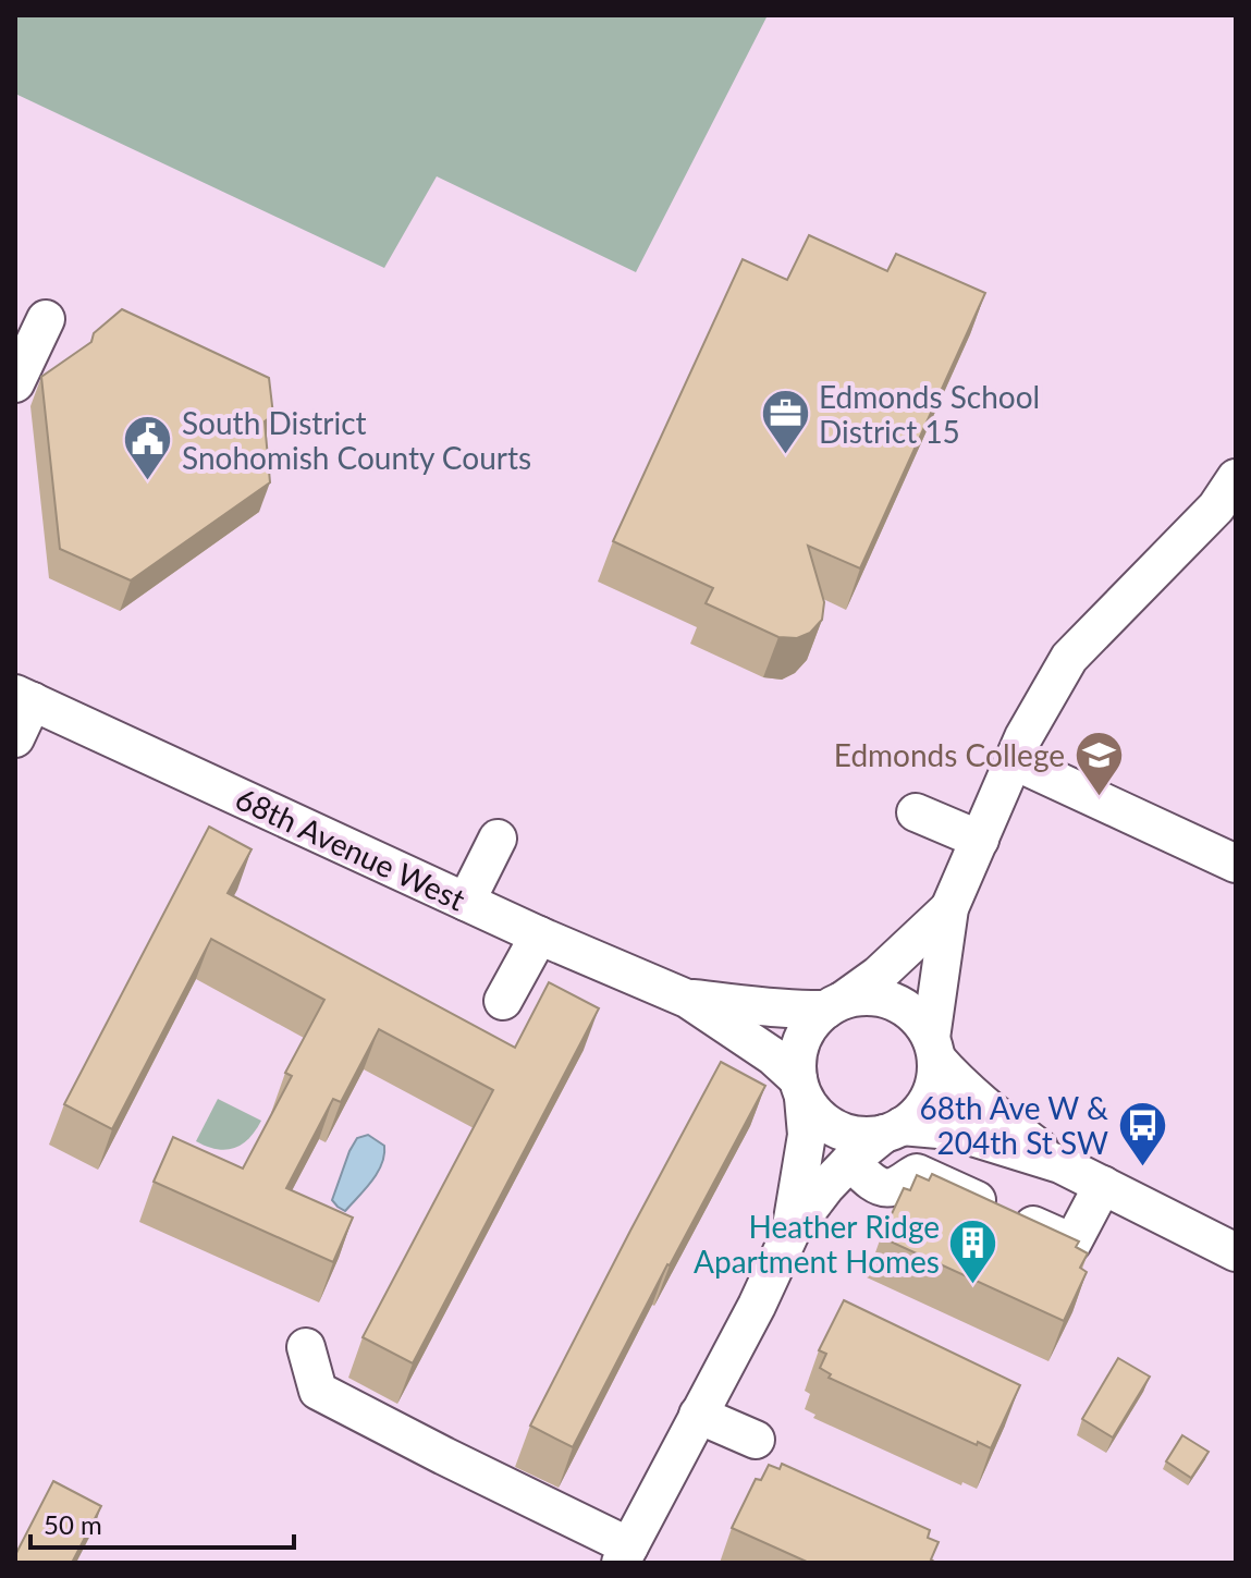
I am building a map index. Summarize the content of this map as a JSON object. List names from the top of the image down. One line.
{"streets":{"street":["68th Avenue West"]},"places":{"office":["Edmonds School District 15"],"public building":["South District Snohomish County Courts"],"school or university":["Edmonds College"],"bus stop":["68th Ave W & 204th St SW"],"building":["Heather Ridge Apartment Homes"]},"scale_bar":"50 m"}
